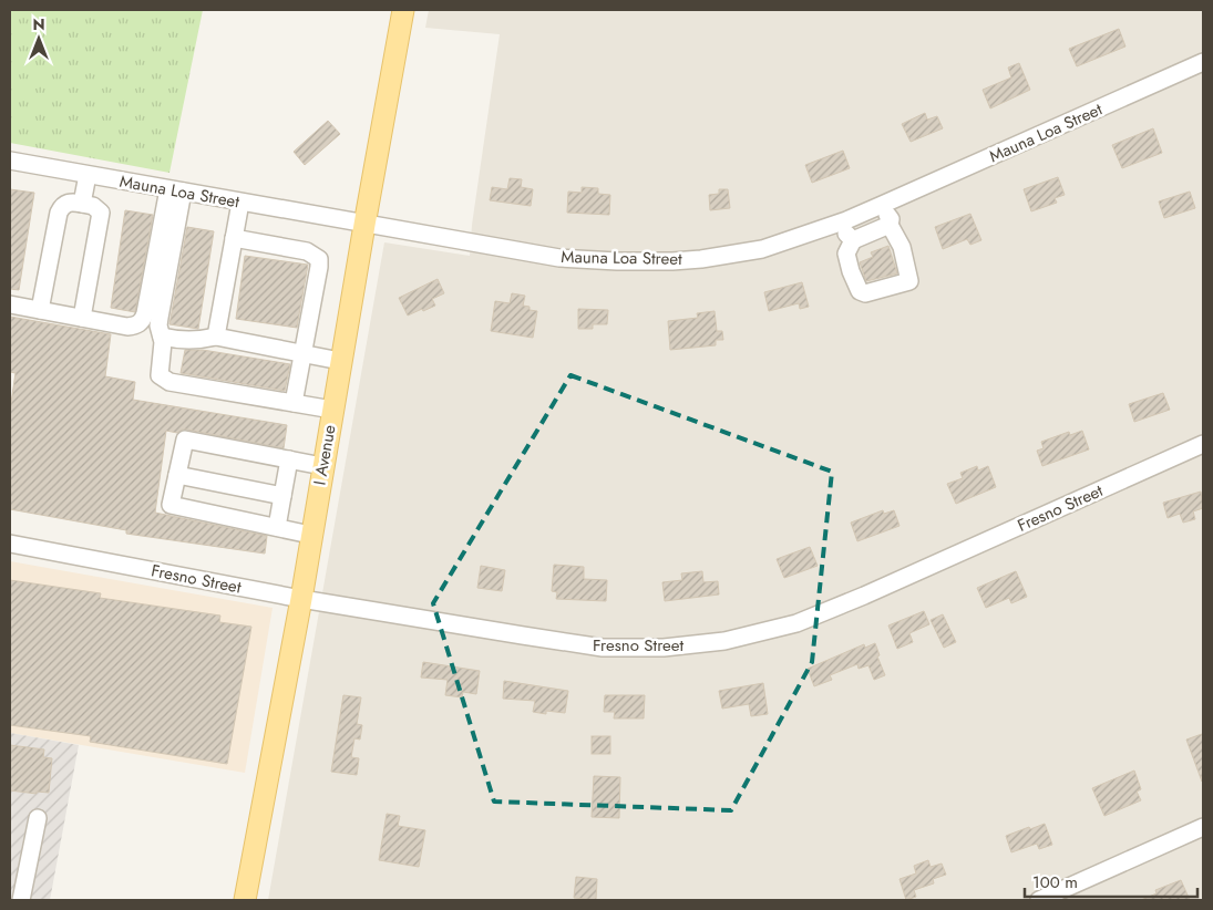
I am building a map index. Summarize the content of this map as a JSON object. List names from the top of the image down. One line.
{"streets":{"main road":["I Avenue"],"street":["Mauna Loa Street","Fresno Street"]},"crossings":[["Mauna Loa Street","I Avenue"],["I Avenue","Fresno Street"]],"scale_bar":"100 m","north":"top"}
